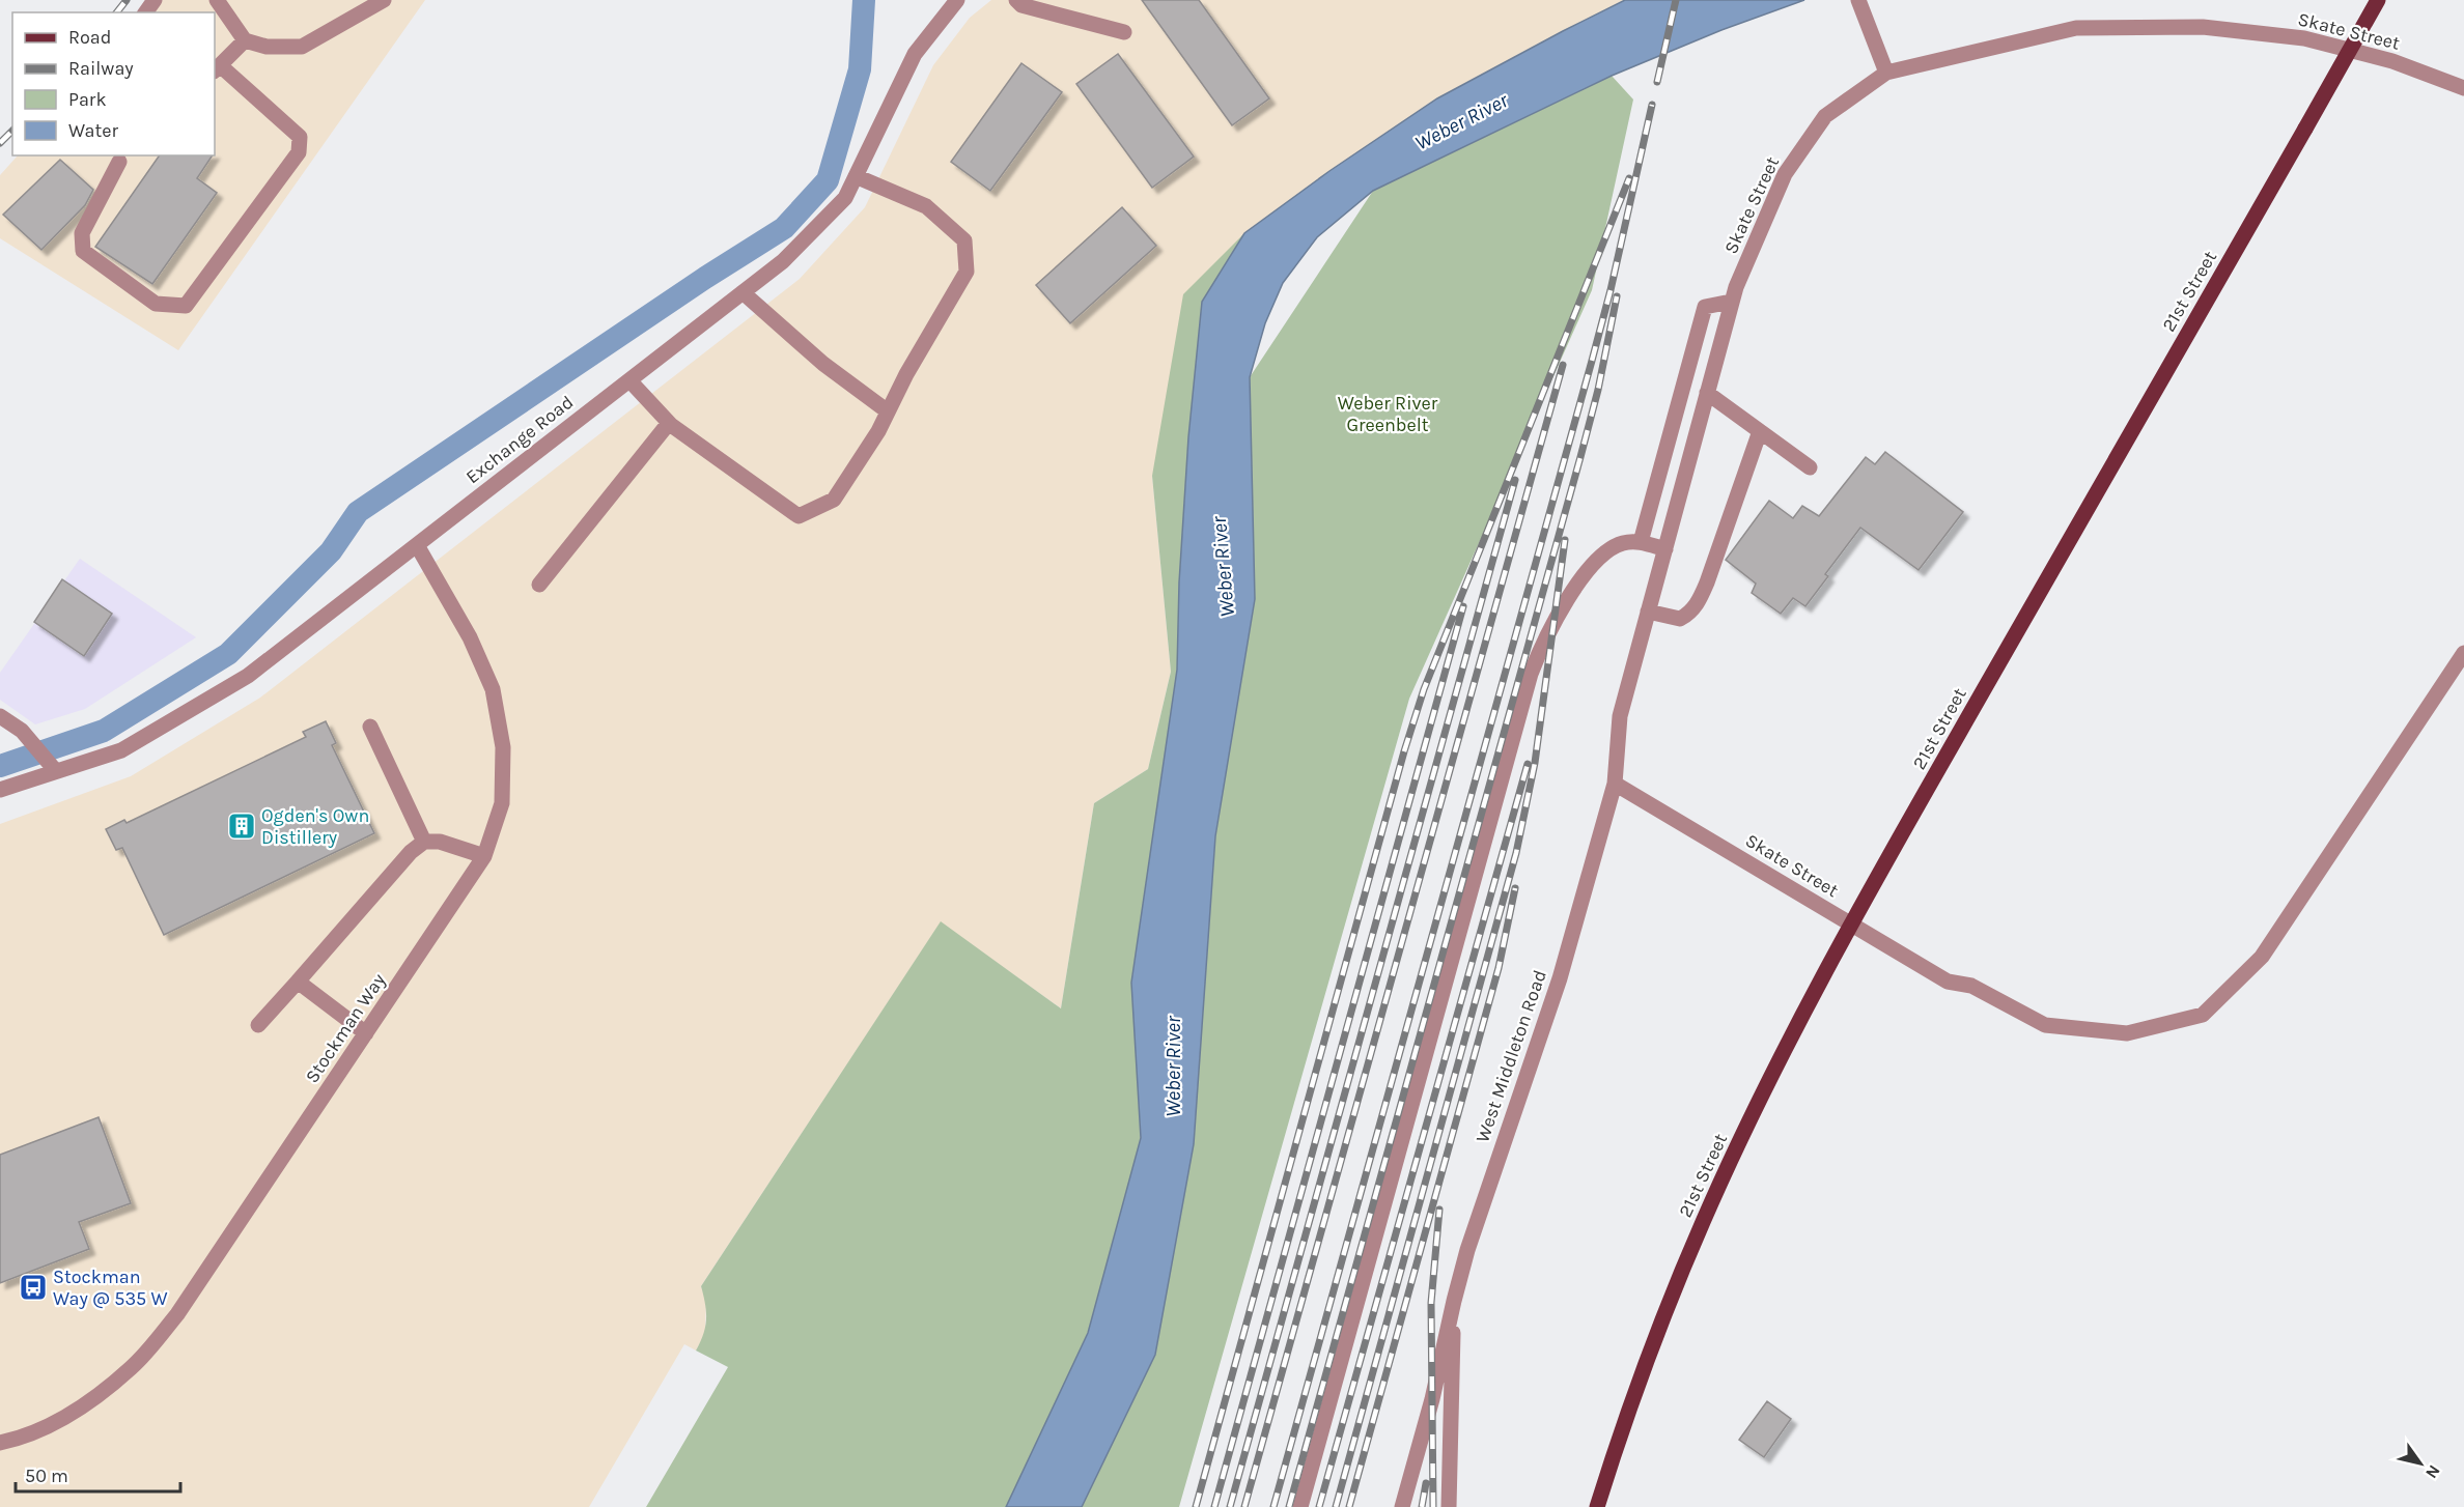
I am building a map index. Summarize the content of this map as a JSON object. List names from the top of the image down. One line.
{"streets":{"main road":["21st Street"],"street":["Skate Street","Exchange Road","Stockman Way","West Middleton Road"]},"crossings":[["Skate Street","21st Street"],["Skate Street","West Middleton Road"],["Exchange Road","Stockman Way"]],"water":["Weber River"],"parks":["Weber River Greenbelt"],"places":{"building":["Ogden's Own Distillery"],"bus stop":["Stockman Way @ 535 W"]},"legend":["Road","Railway","Park","Water"],"scale_bar":"50 m","north":"bottom right"}
